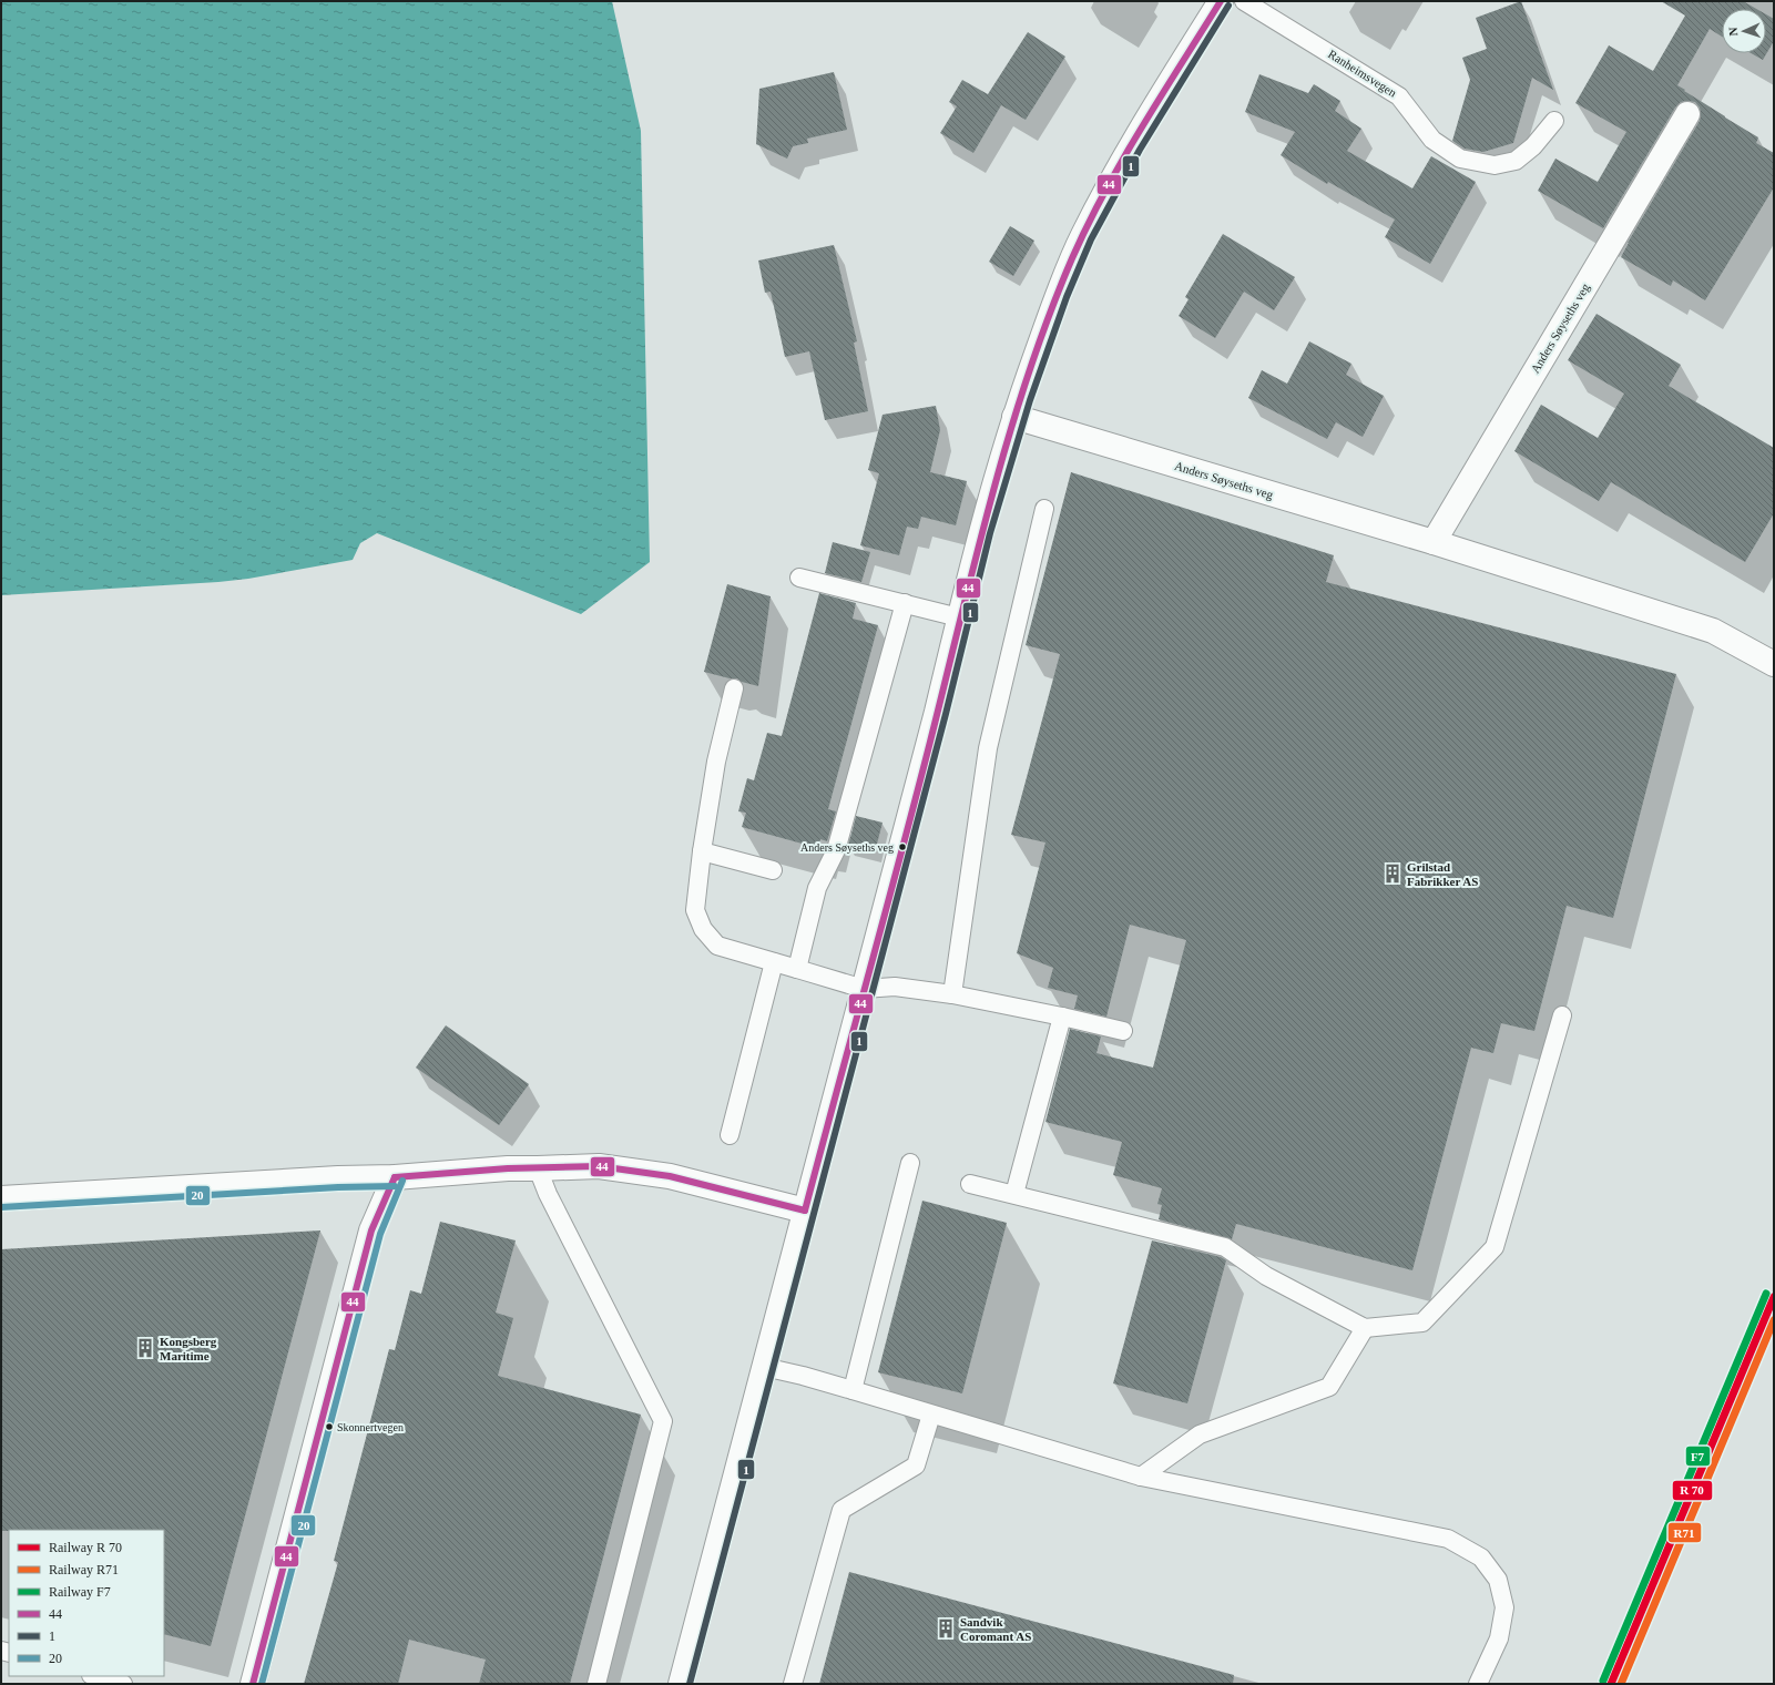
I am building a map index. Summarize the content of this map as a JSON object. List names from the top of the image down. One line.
{"streets":{"street":["Anders Søyseths veg"],"lane":["Ranheimsvegen"]},"places":{"other":["Anders Søyseths veg","Skonnertvegen"],"building":["Grilstad Fabrikker AS","Kongsberg Maritime","Sandvik Coromant AS"]},"lines":["transit line 44","transit line 1","transit line 20","rail line F7","rail line R71"],"legend":["Railway R 70","Railway R71","Railway F7","44","1","20"],"north":"left"}
